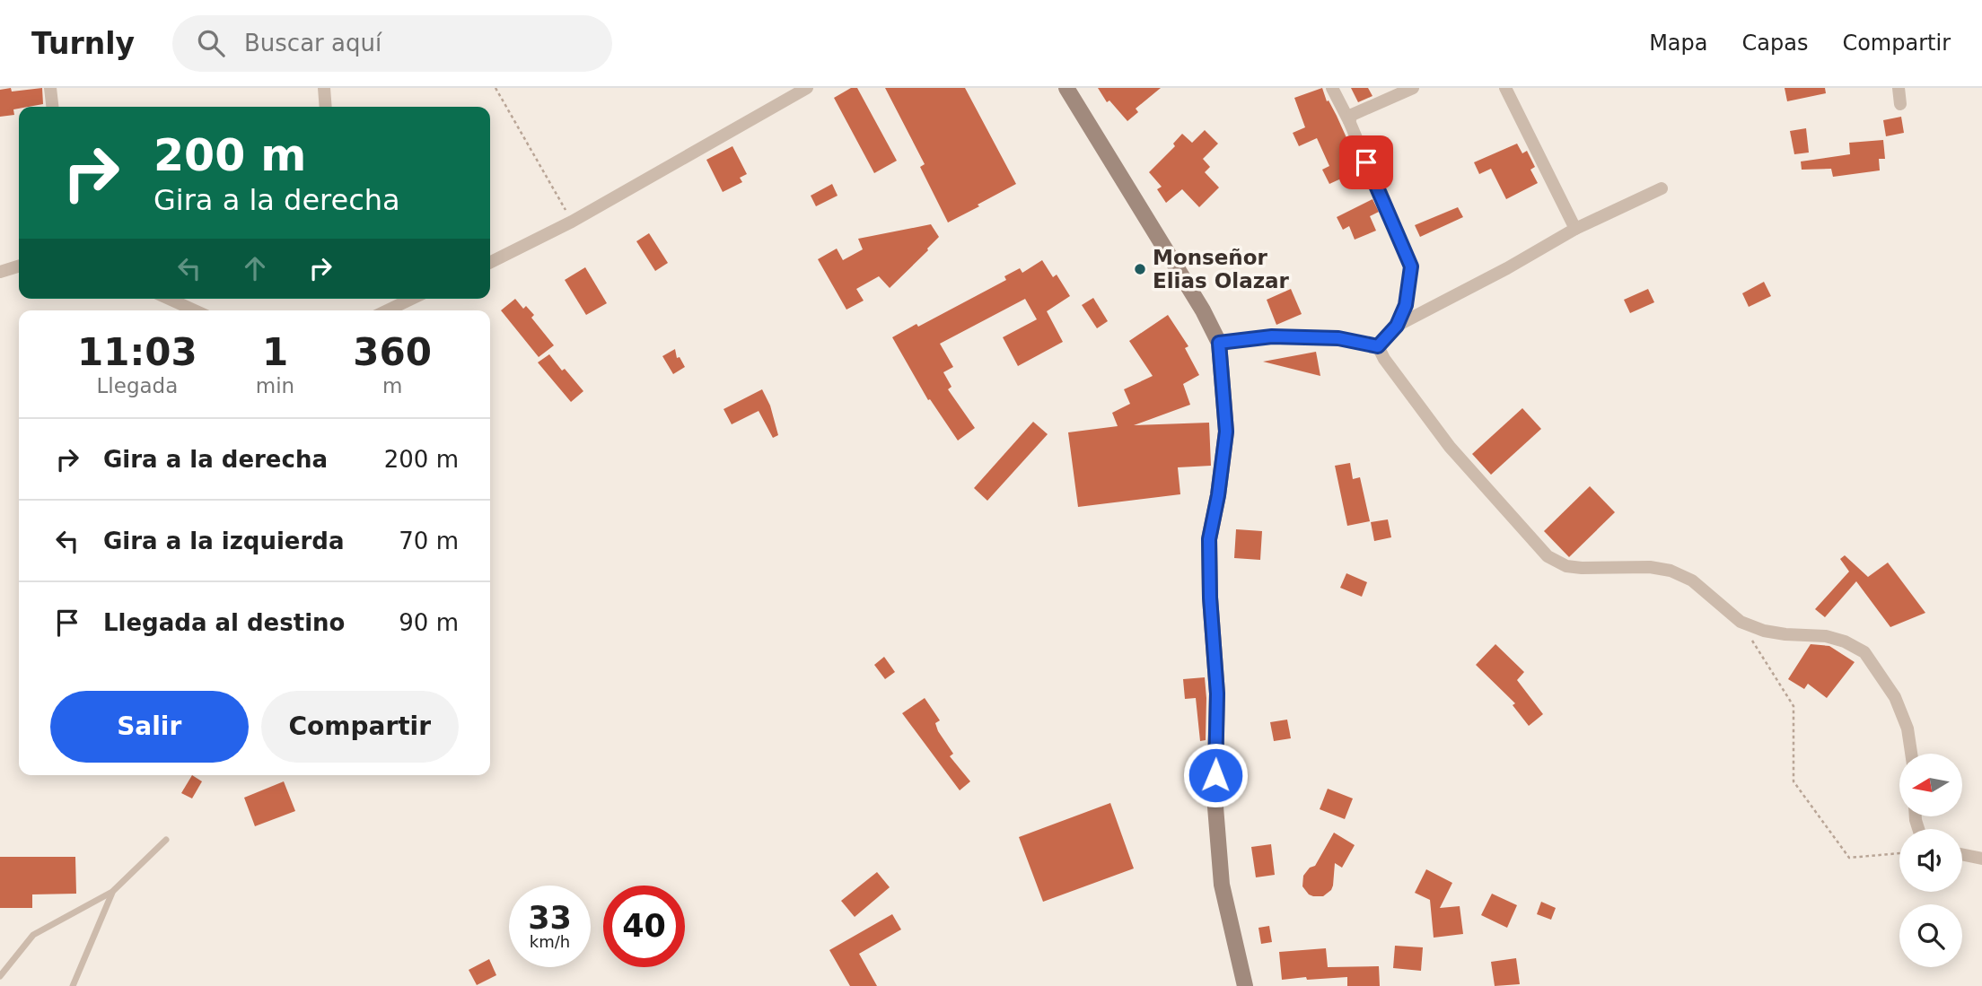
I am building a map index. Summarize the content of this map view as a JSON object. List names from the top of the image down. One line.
{"places":["Monseñor Elias Olazar"],"north":"left","page":{"header":"Turnly","search":"Buscar aquí","nav":["Mapa","Capas","Compartir"],"turn":["200 m","Gira a la derecha"],"eta":["11:03","Llegada","1","min","360","m"],"list":[{"name":"Gira a la derecha","value":"200 m"},{"name":"Gira a la izquierda","value":"70 m"},{"name":"Llegada al destino","value":"90 m"}],"buttons":["Salir","Compartir"],"speed":"33 km/h","limit":"40"}}
